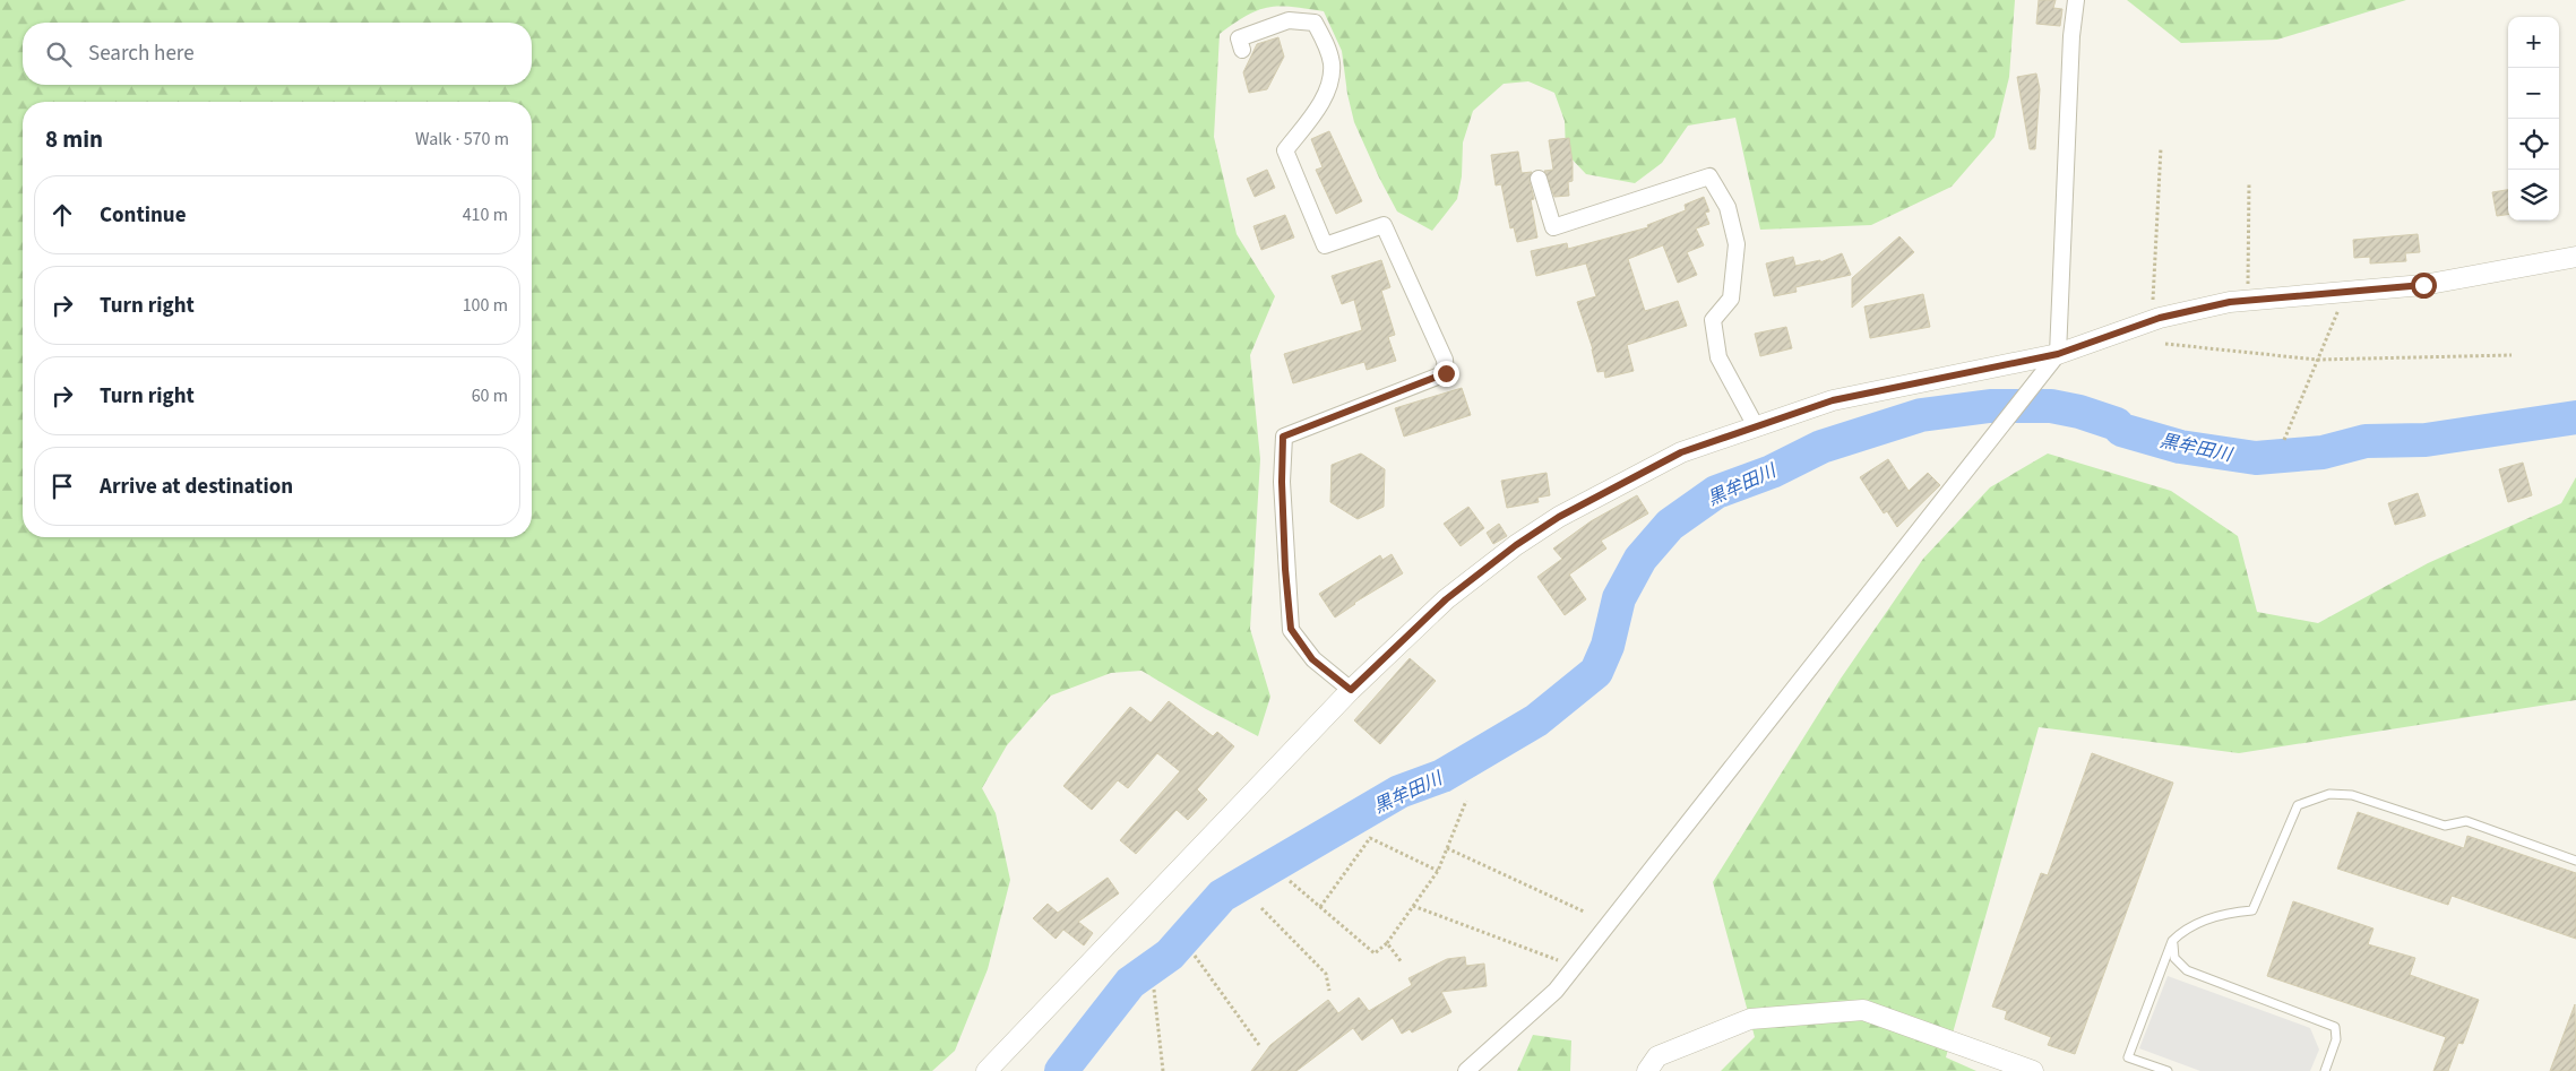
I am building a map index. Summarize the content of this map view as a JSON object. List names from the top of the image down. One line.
{"water":["黒牟田川"],"page":{"map_buttons":["+","−"],"search":"Search here","heading":["8 min","Walk · 570 m"],"list":[["Continue","410 m"],["Turn right","100 m"],["Turn right","60 m"],"Arrive at destination"]}}
